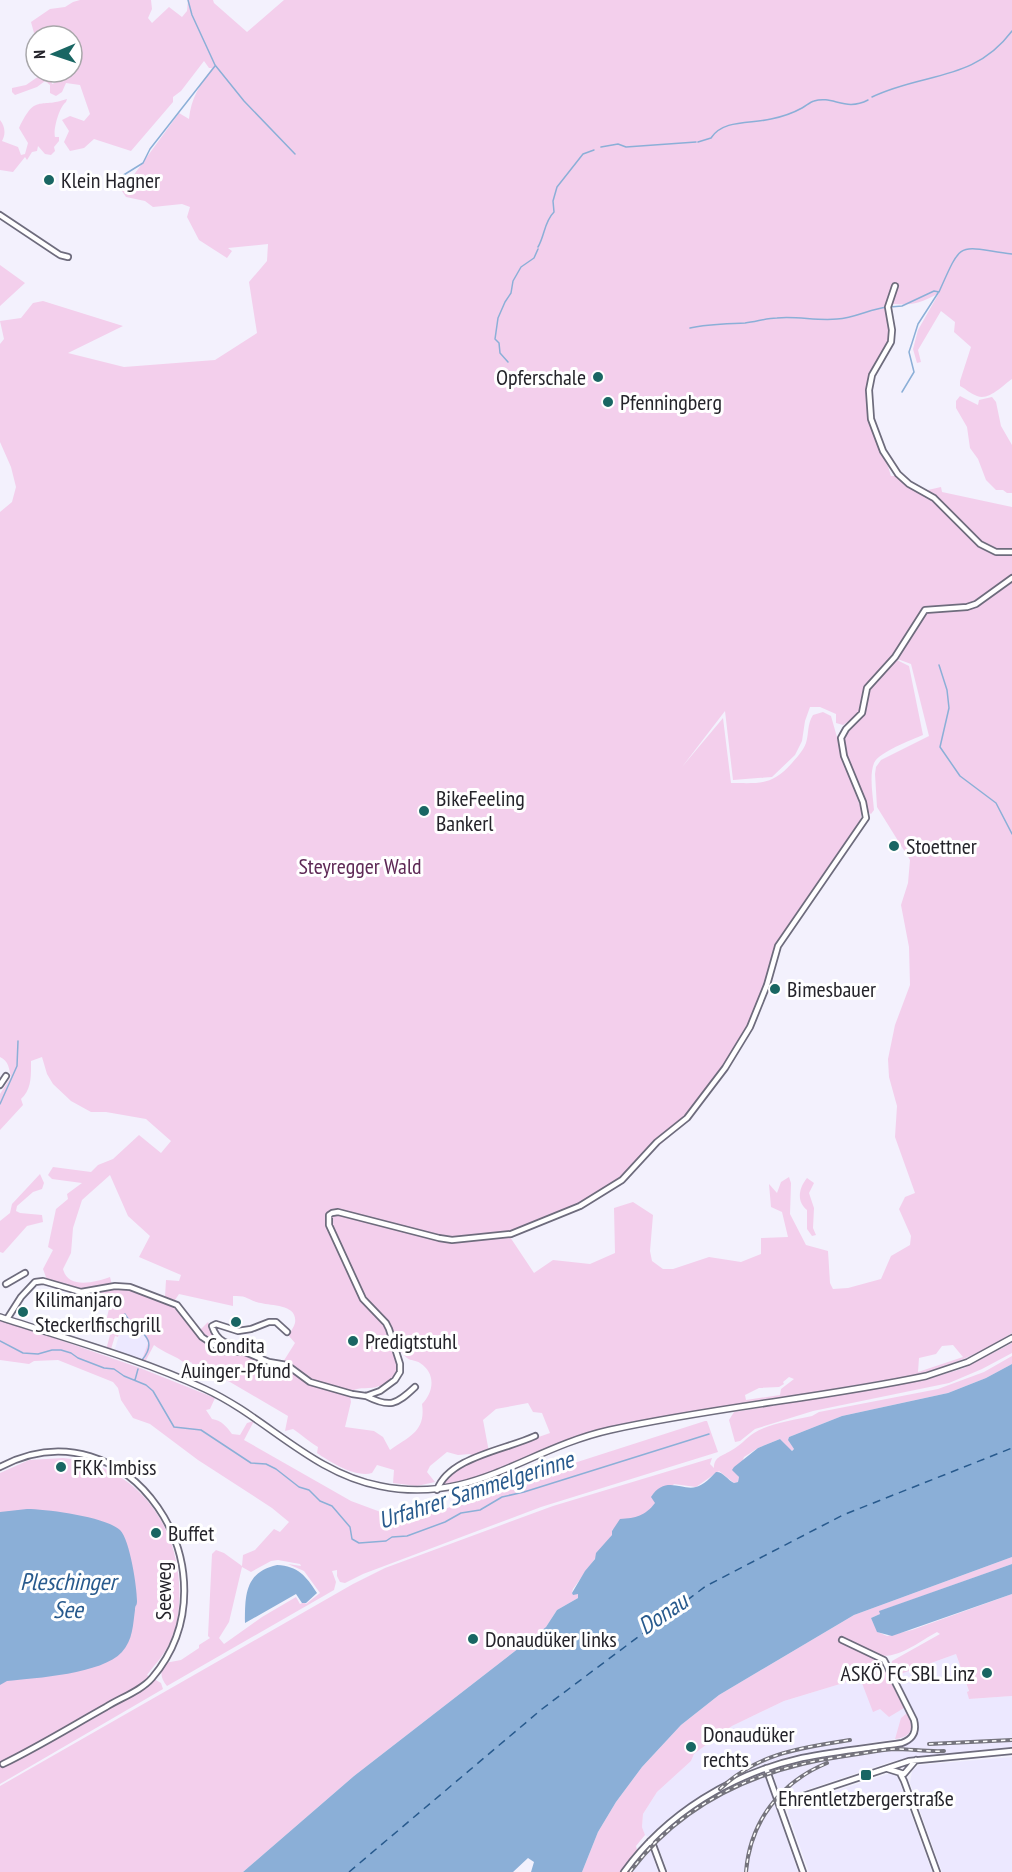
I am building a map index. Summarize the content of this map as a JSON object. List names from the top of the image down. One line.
{"streets":{"street":["Seeweg"]},"water":["Urfahrer Sammelgerinne","Pleschinger See","Donau"],"parks":["Steyregger Wald"],"places":{"other":["Klein Hagner","Opferschale","Pfenningberg","BikeFeeling Bankerl","Stoettner","Bimesbauer","Kilimanjaro Steckerlfischgrill","Condita Auinger-Pfund","Predigtstuhl","FKK Imbiss","Buffet","Donaudüker links","ASKÖ FC SBL Linz","Donaudüker rechts"],"transit":["Ehrentletzbergerstraße"]},"north":"left"}
